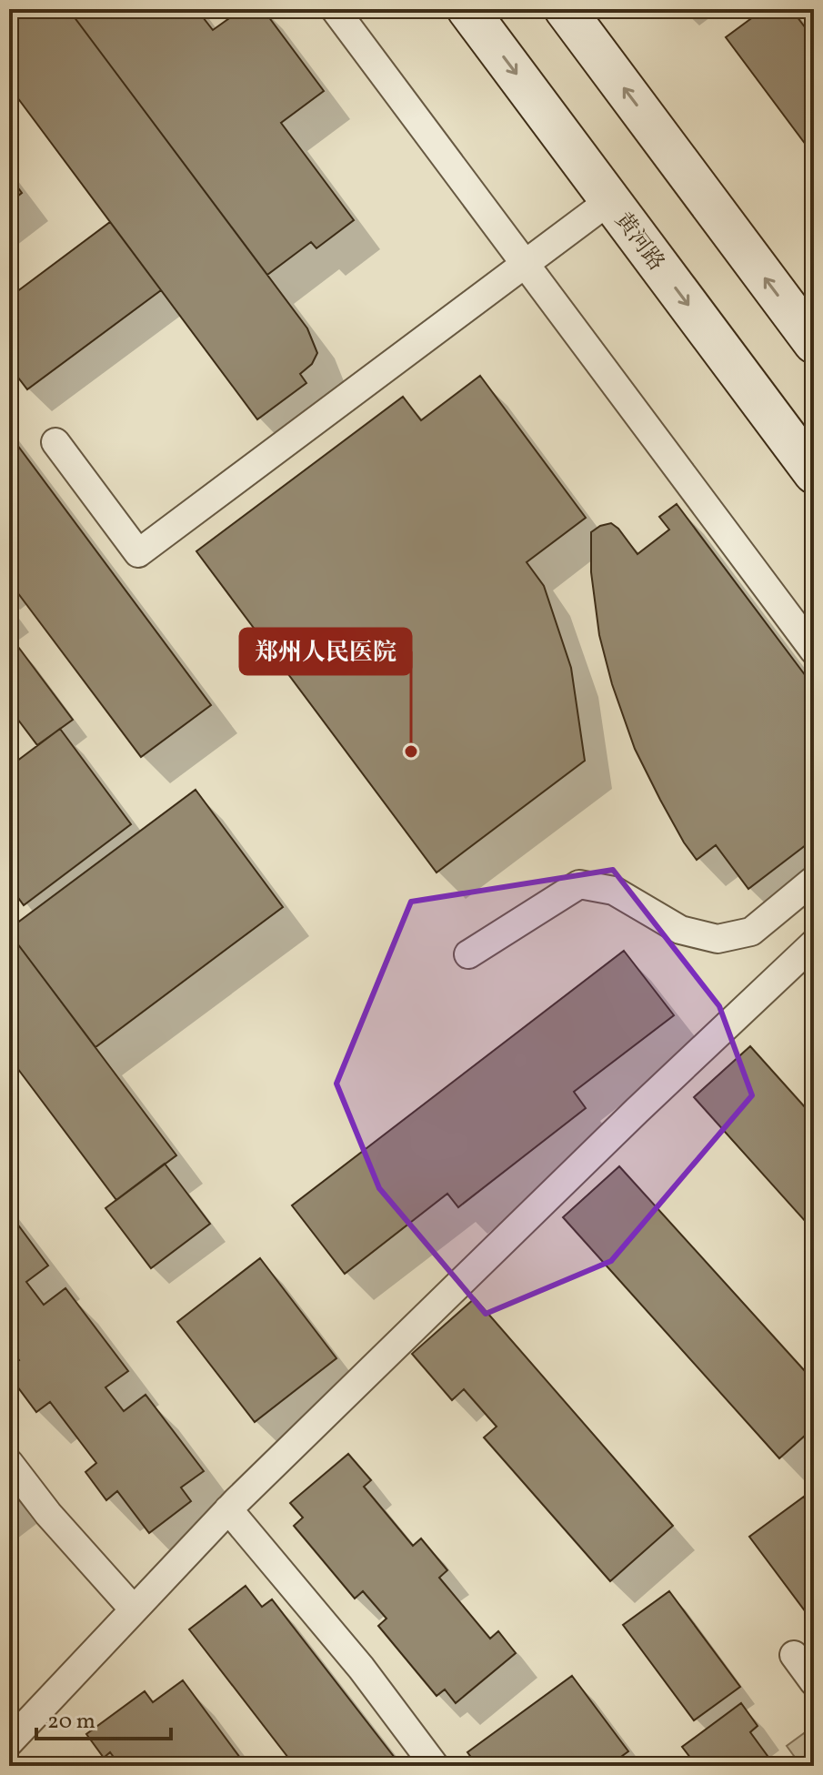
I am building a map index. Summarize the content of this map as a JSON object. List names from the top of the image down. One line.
{"streets":{"main road":["黄河路"]},"places":["郑州人民医院"],"scale_bar":"20 m"}
